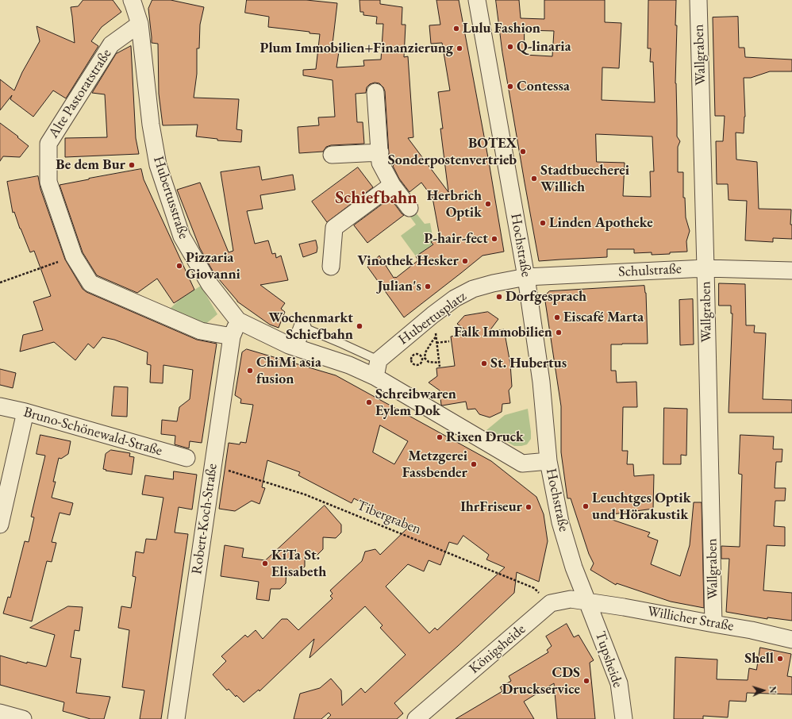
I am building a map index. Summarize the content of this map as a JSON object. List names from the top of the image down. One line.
{"streets":{"street":["Wallgraben","Alte Pastoratstraße","Hubertusstraße","Hochstraße","Schulstraße","Hubertusplatz","Bruno-Schönewald-Straße","Robert-Koch-Straße","Willicher Straße","Königsheide","Tupsheide"],"path":["Tibergraben"]},"crossings":[["Wallgraben","Schulstraße"],["Wallgraben","Willicher Straße"],["Alte Pastoratstraße","Hubertusstraße"],["Alte Pastoratstraße","Robert-Koch-Straße"],["Hubertusstraße","Hochstraße"],["Hubertusstraße","Robert-Koch-Straße"],["Hochstraße","Schulstraße"],["Hochstraße","Hubertusplatz"],["Hochstraße","Willicher Straße"],["Hochstraße","Königsheide"],["Hochstraße","Tupsheide"],["Schulstraße","Hubertusplatz"],["Tibergraben","Robert-Koch-Straße"],["Tibergraben","Königsheide"],["Willicher Straße","Königsheide"],["Willicher Straße","Tupsheide"],["Königsheide","Tupsheide"]],"districts":["Schiefbahn"],"places":["Lulu Fashion","Q-linaria","Plum Immobilien+Finanzierung","Contessa","BOTEX Sonderpostenvertrieb","Be dem Bur","Stadtbuecherei Willich","Herbrich Optik","Linden Apotheke","P-hair-fect","Vinothek Hesker","Pizzaria Giovanni","Julian's","Dorfgesprach","Eiscafé Marta","Wochenmarkt Schiefbahn","Falk Immobilien","St. Hubertus","ChiMi asia fusion","Schreibwaren Eylem Dok","Rixen Druck","Metzgerei Fassbender","Leuchtges Optik und Hörakustik","IhrFriseur","KiTa St. Elisabeth","Shell","CDS Druckservice"],"north":"right"}
